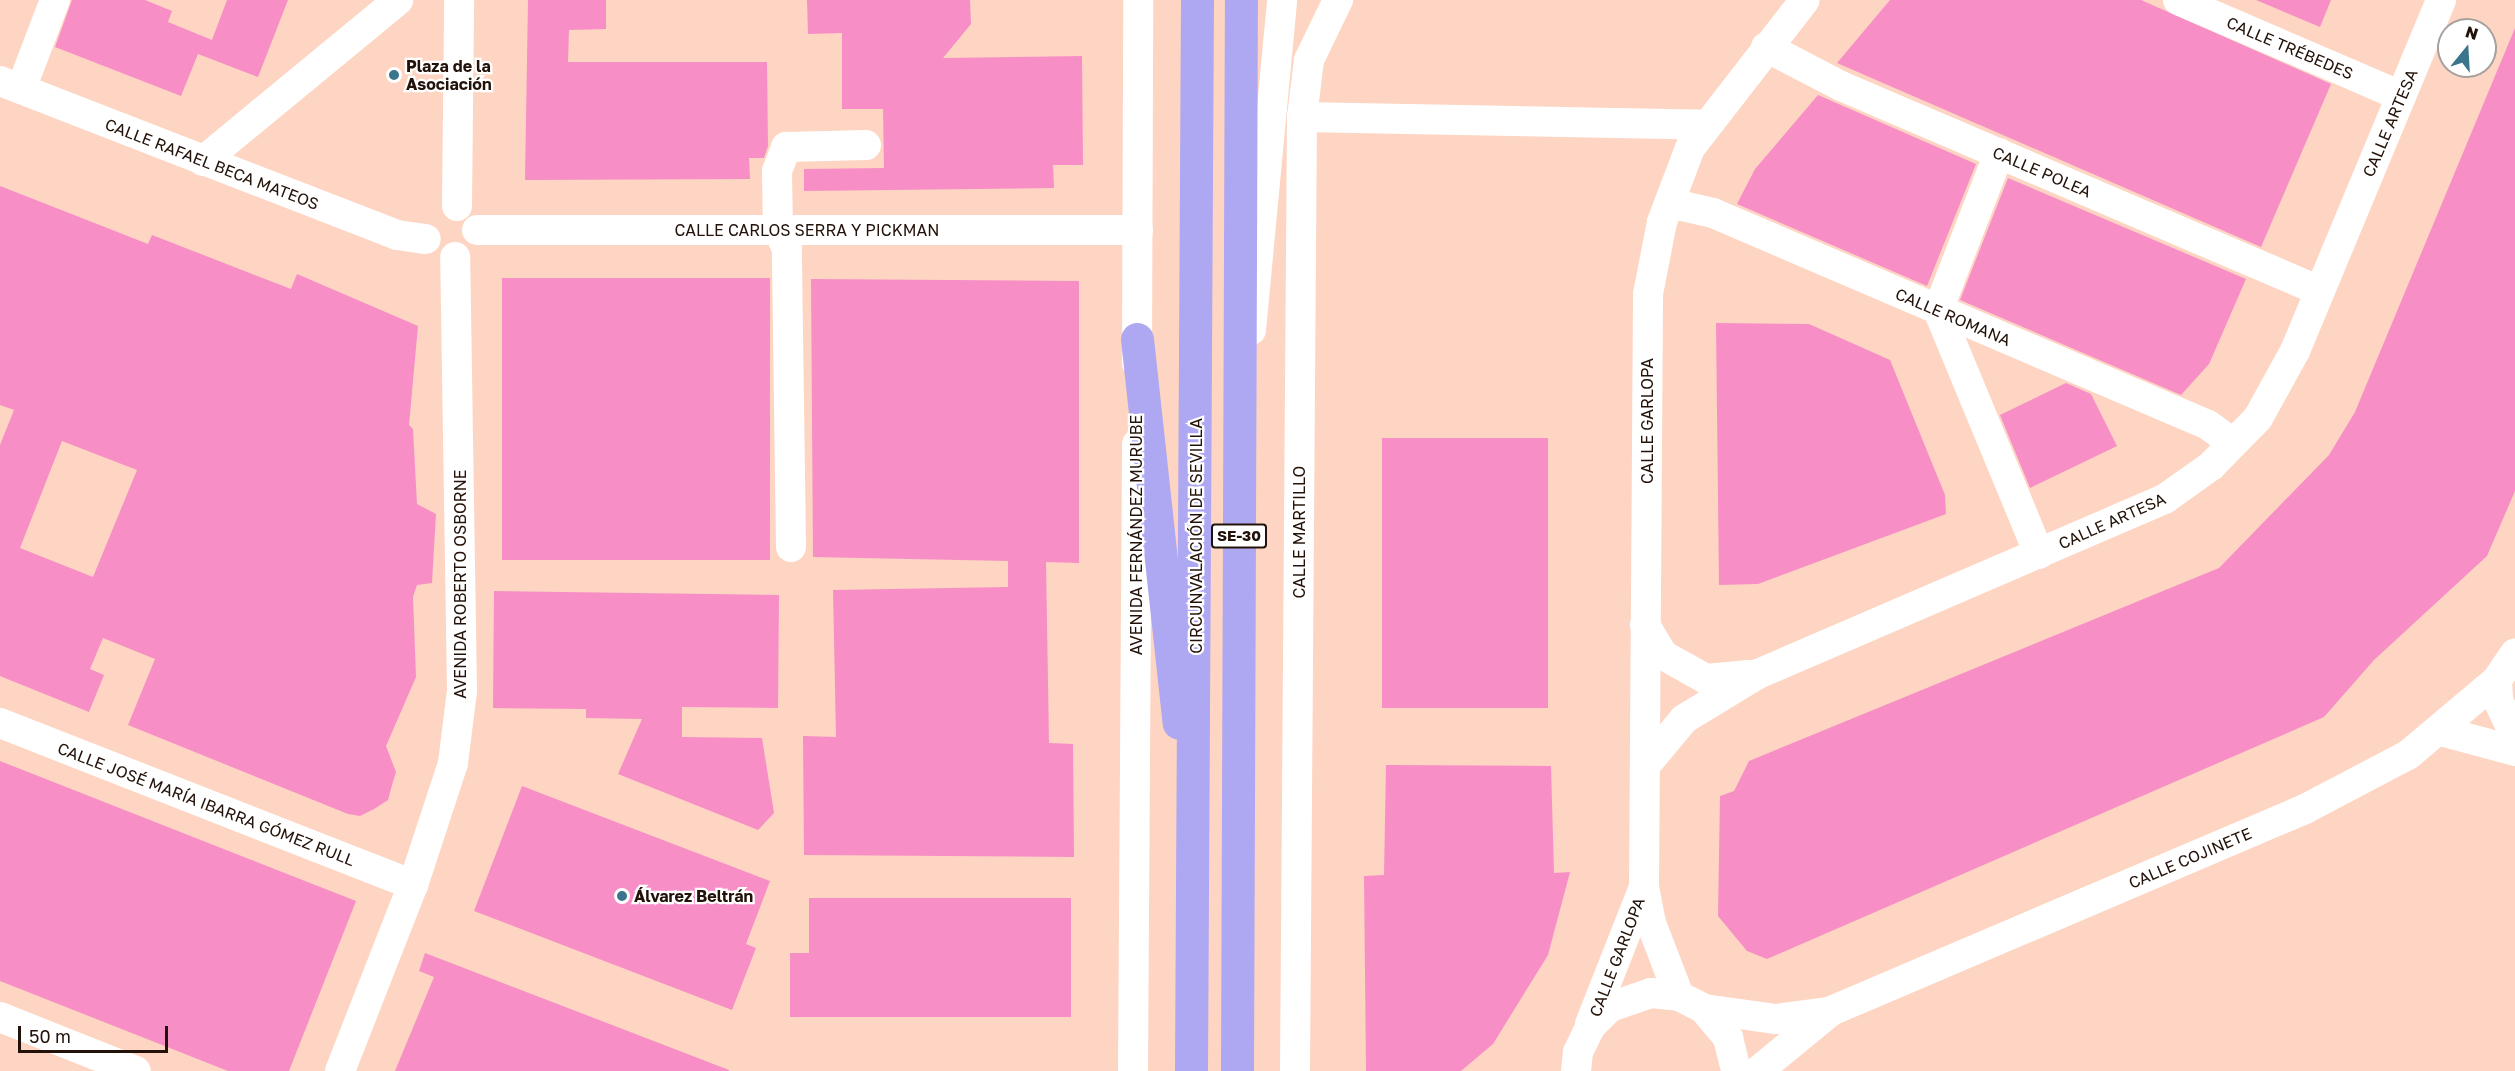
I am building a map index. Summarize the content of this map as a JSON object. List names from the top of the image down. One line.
{"streets":{"highway":["CIRCUNVALACIÓN DE SEVILLA","SE-30"],"street":["CALLE TRÉBEDES","CALLE ARTESA","CALLE RAFAEL BECA MATEOS","CALLE POLEA","CALLE CARLOS SERRA Y PICKMAN","CALLE ROMANA","CALLE GARLOPA","CALLE MARTILLO","AVENIDA FERNÁNDEZ MURUBE","AVENIDA ROBERTO OSBORNE","CALLE JOSÉ MARÍA IBARRA GÓMEZ RULL","CALLE COJINETE"]},"crossings":[["CALLE TRÉBEDES","CALLE ARTESA"],["CALLE ARTESA","CALLE POLEA"],["CALLE ARTESA","CALLE ROMANA"],["CALLE ARTESA","CALLE GARLOPA"],["CALLE RAFAEL BECA MATEOS","CALLE CARLOS SERRA Y PICKMAN"],["CALLE RAFAEL BECA MATEOS","AVENIDA ROBERTO OSBORNE"],["CALLE POLEA","CALLE GARLOPA"],["CALLE CARLOS SERRA Y PICKMAN","AVENIDA FERNÁNDEZ MURUBE"],["CALLE CARLOS SERRA Y PICKMAN","AVENIDA ROBERTO OSBORNE"],["CALLE ROMANA","CALLE GARLOPA"],["CALLE GARLOPA","CALLE COJINETE"],["AVENIDA ROBERTO OSBORNE","CALLE JOSÉ MARÍA IBARRA GÓMEZ RULL"]],"places":["Plaza de la Asociación","Álvarez Beltrán"],"scale_bar":"50 m","north":"top"}
